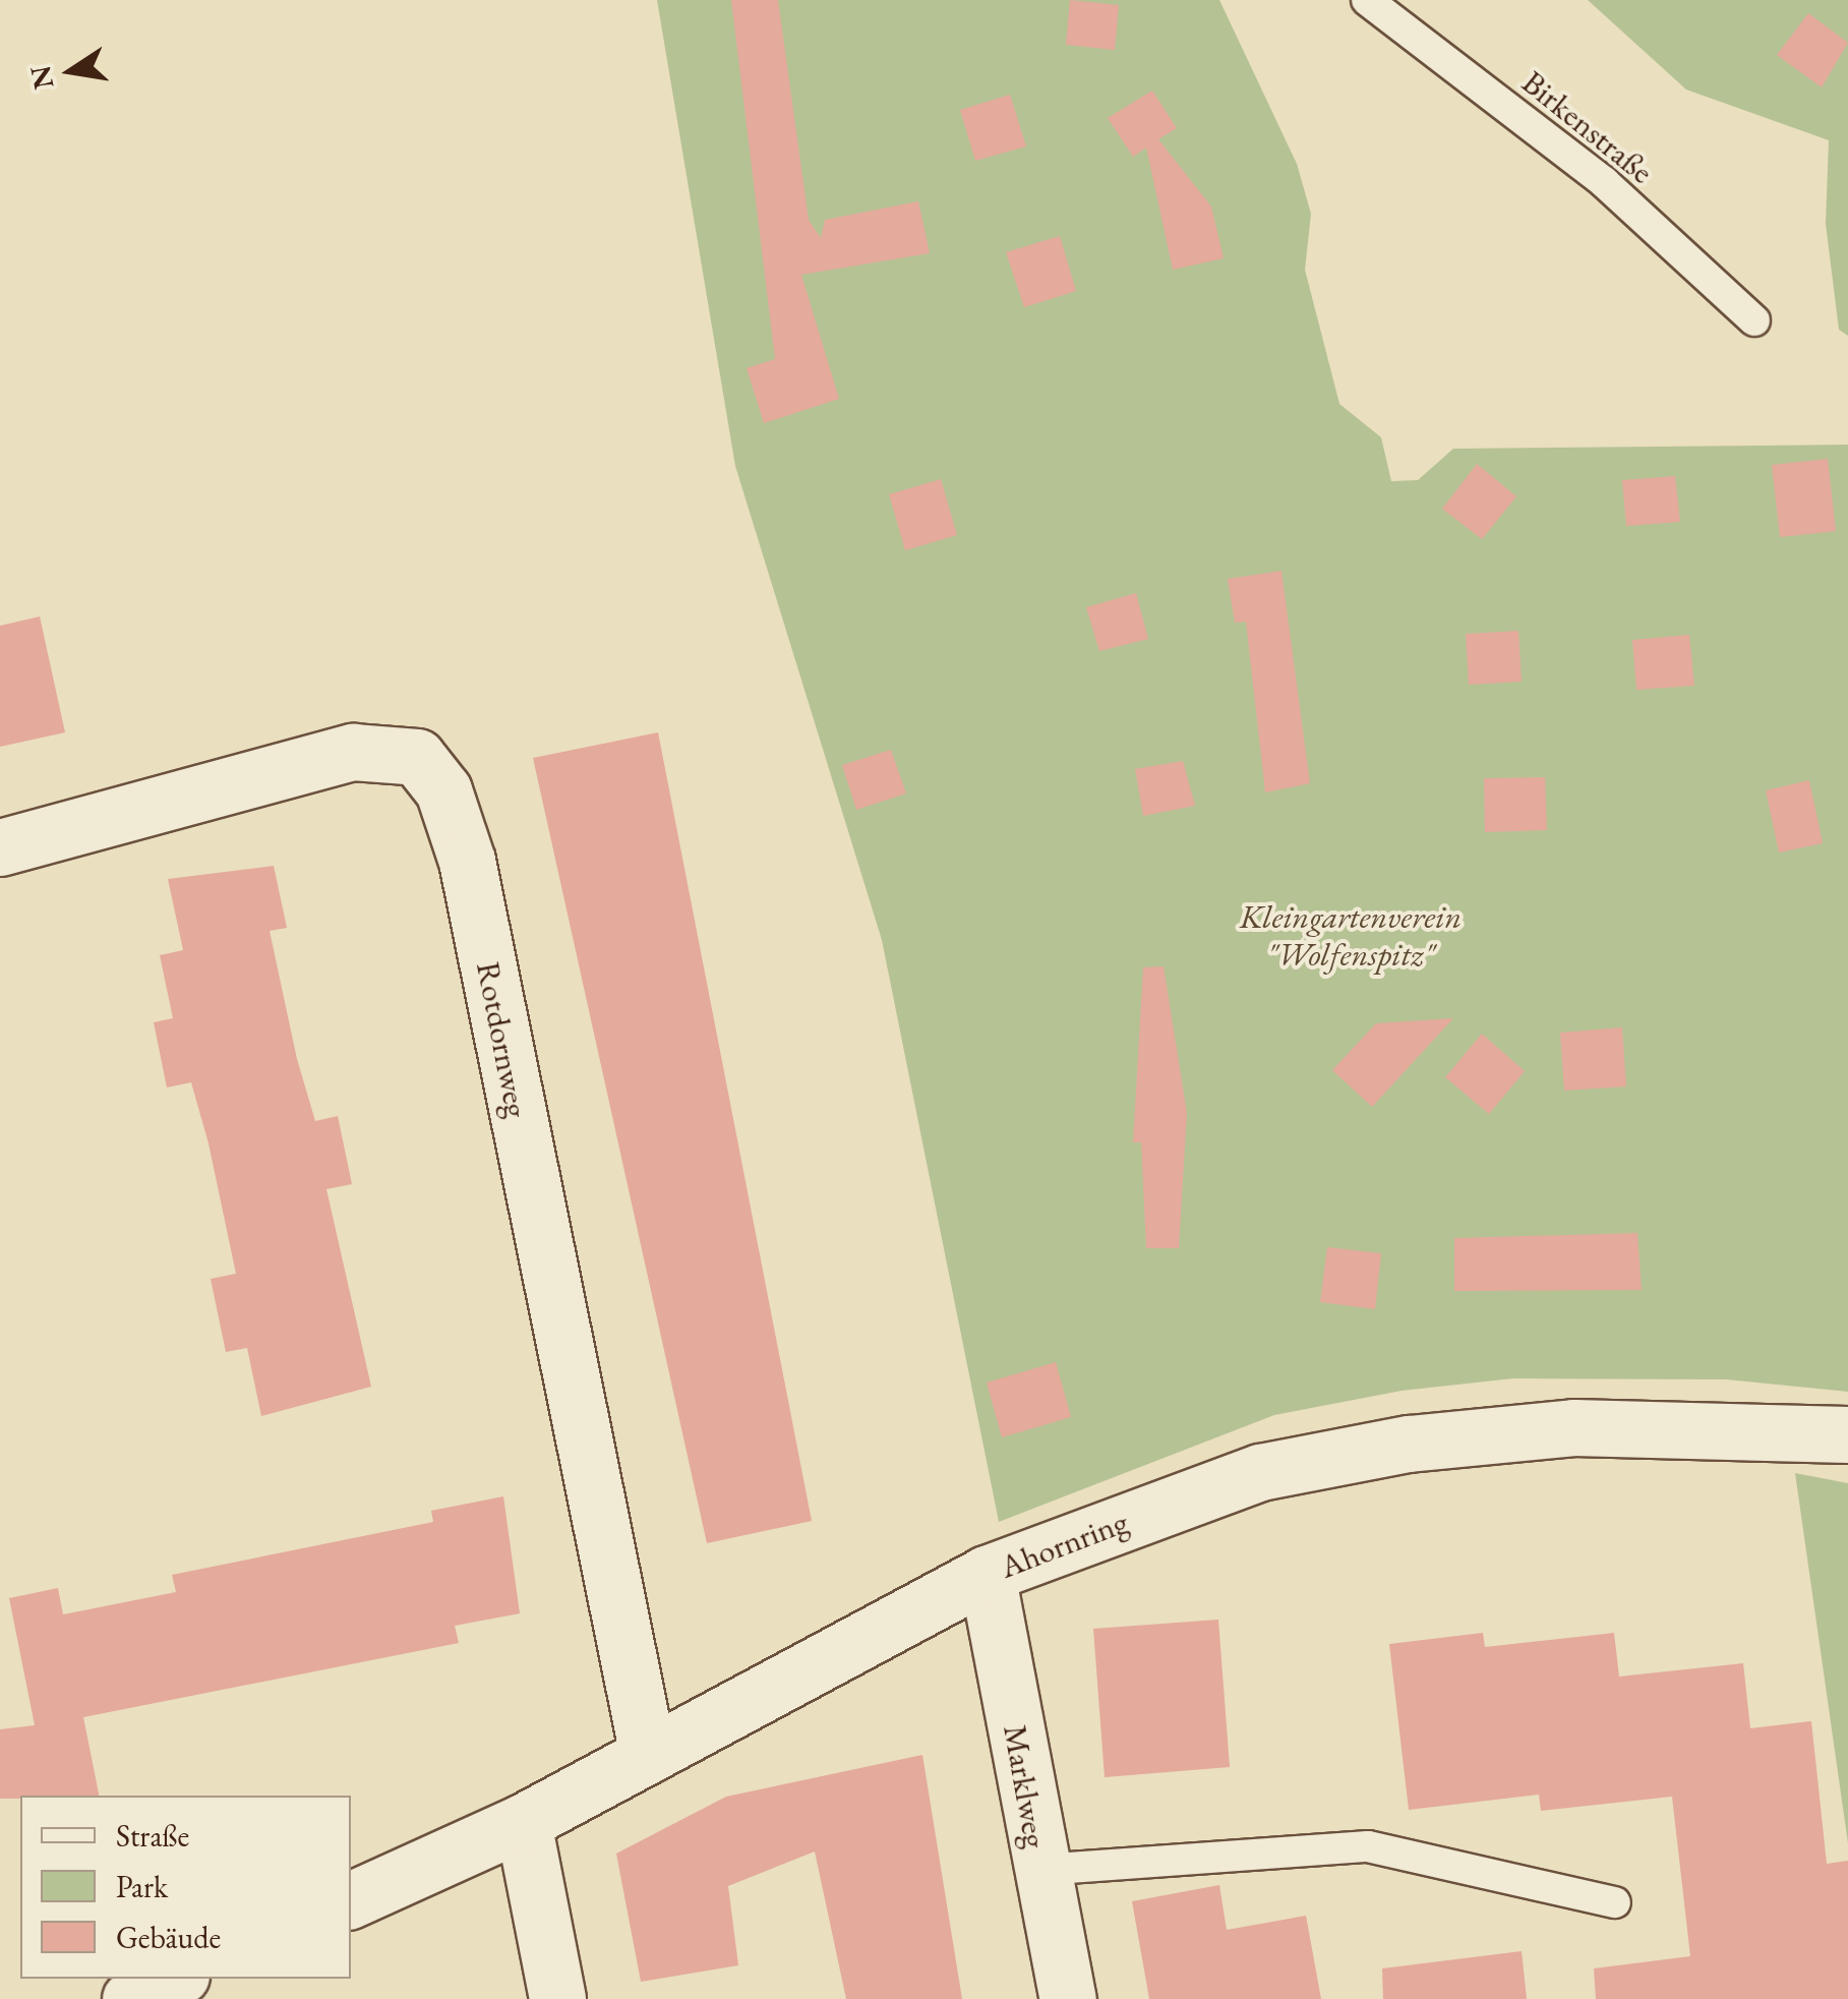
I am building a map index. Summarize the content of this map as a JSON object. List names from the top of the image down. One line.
{"streets":{"street":["Rotdornweg","Ahornring","Marklweg"],"lane":["Birkenstraße"]},"crossings":[["Rotdornweg","Ahornring"],["Ahornring","Marklweg"]],"parks":["Kleingartenverein \"Wolfenspitz\""],"legend":["Straße","Park","Gebäude"],"north":"left"}
